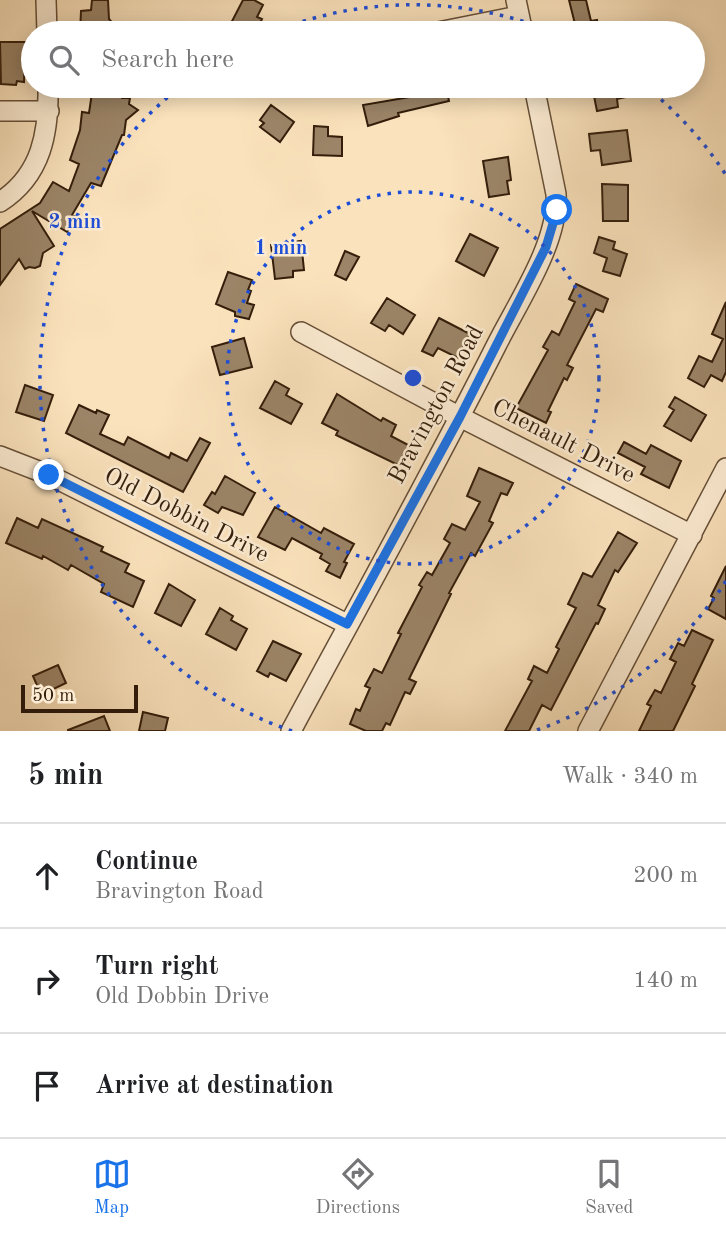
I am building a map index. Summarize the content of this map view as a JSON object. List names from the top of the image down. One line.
{"streets":{"street":["Bravington Road","Chenault Drive","Old Dobbin Drive"]},"crossings":[["Bravington Road","Chenault Drive"],["Bravington Road","Old Dobbin Drive"]],"scale_bar":"50 m","page":{"search":"Search here","scale":"50 m","heading":["5 min","Walk · 340 m"],"list":[["Continue","Bravington Road","200 m"],["Turn right","Old Dobbin Drive","140 m"],"Arrive at destination"],"nav":["Map","Directions","Saved"]},"rings":["2 min","1 min"]}
